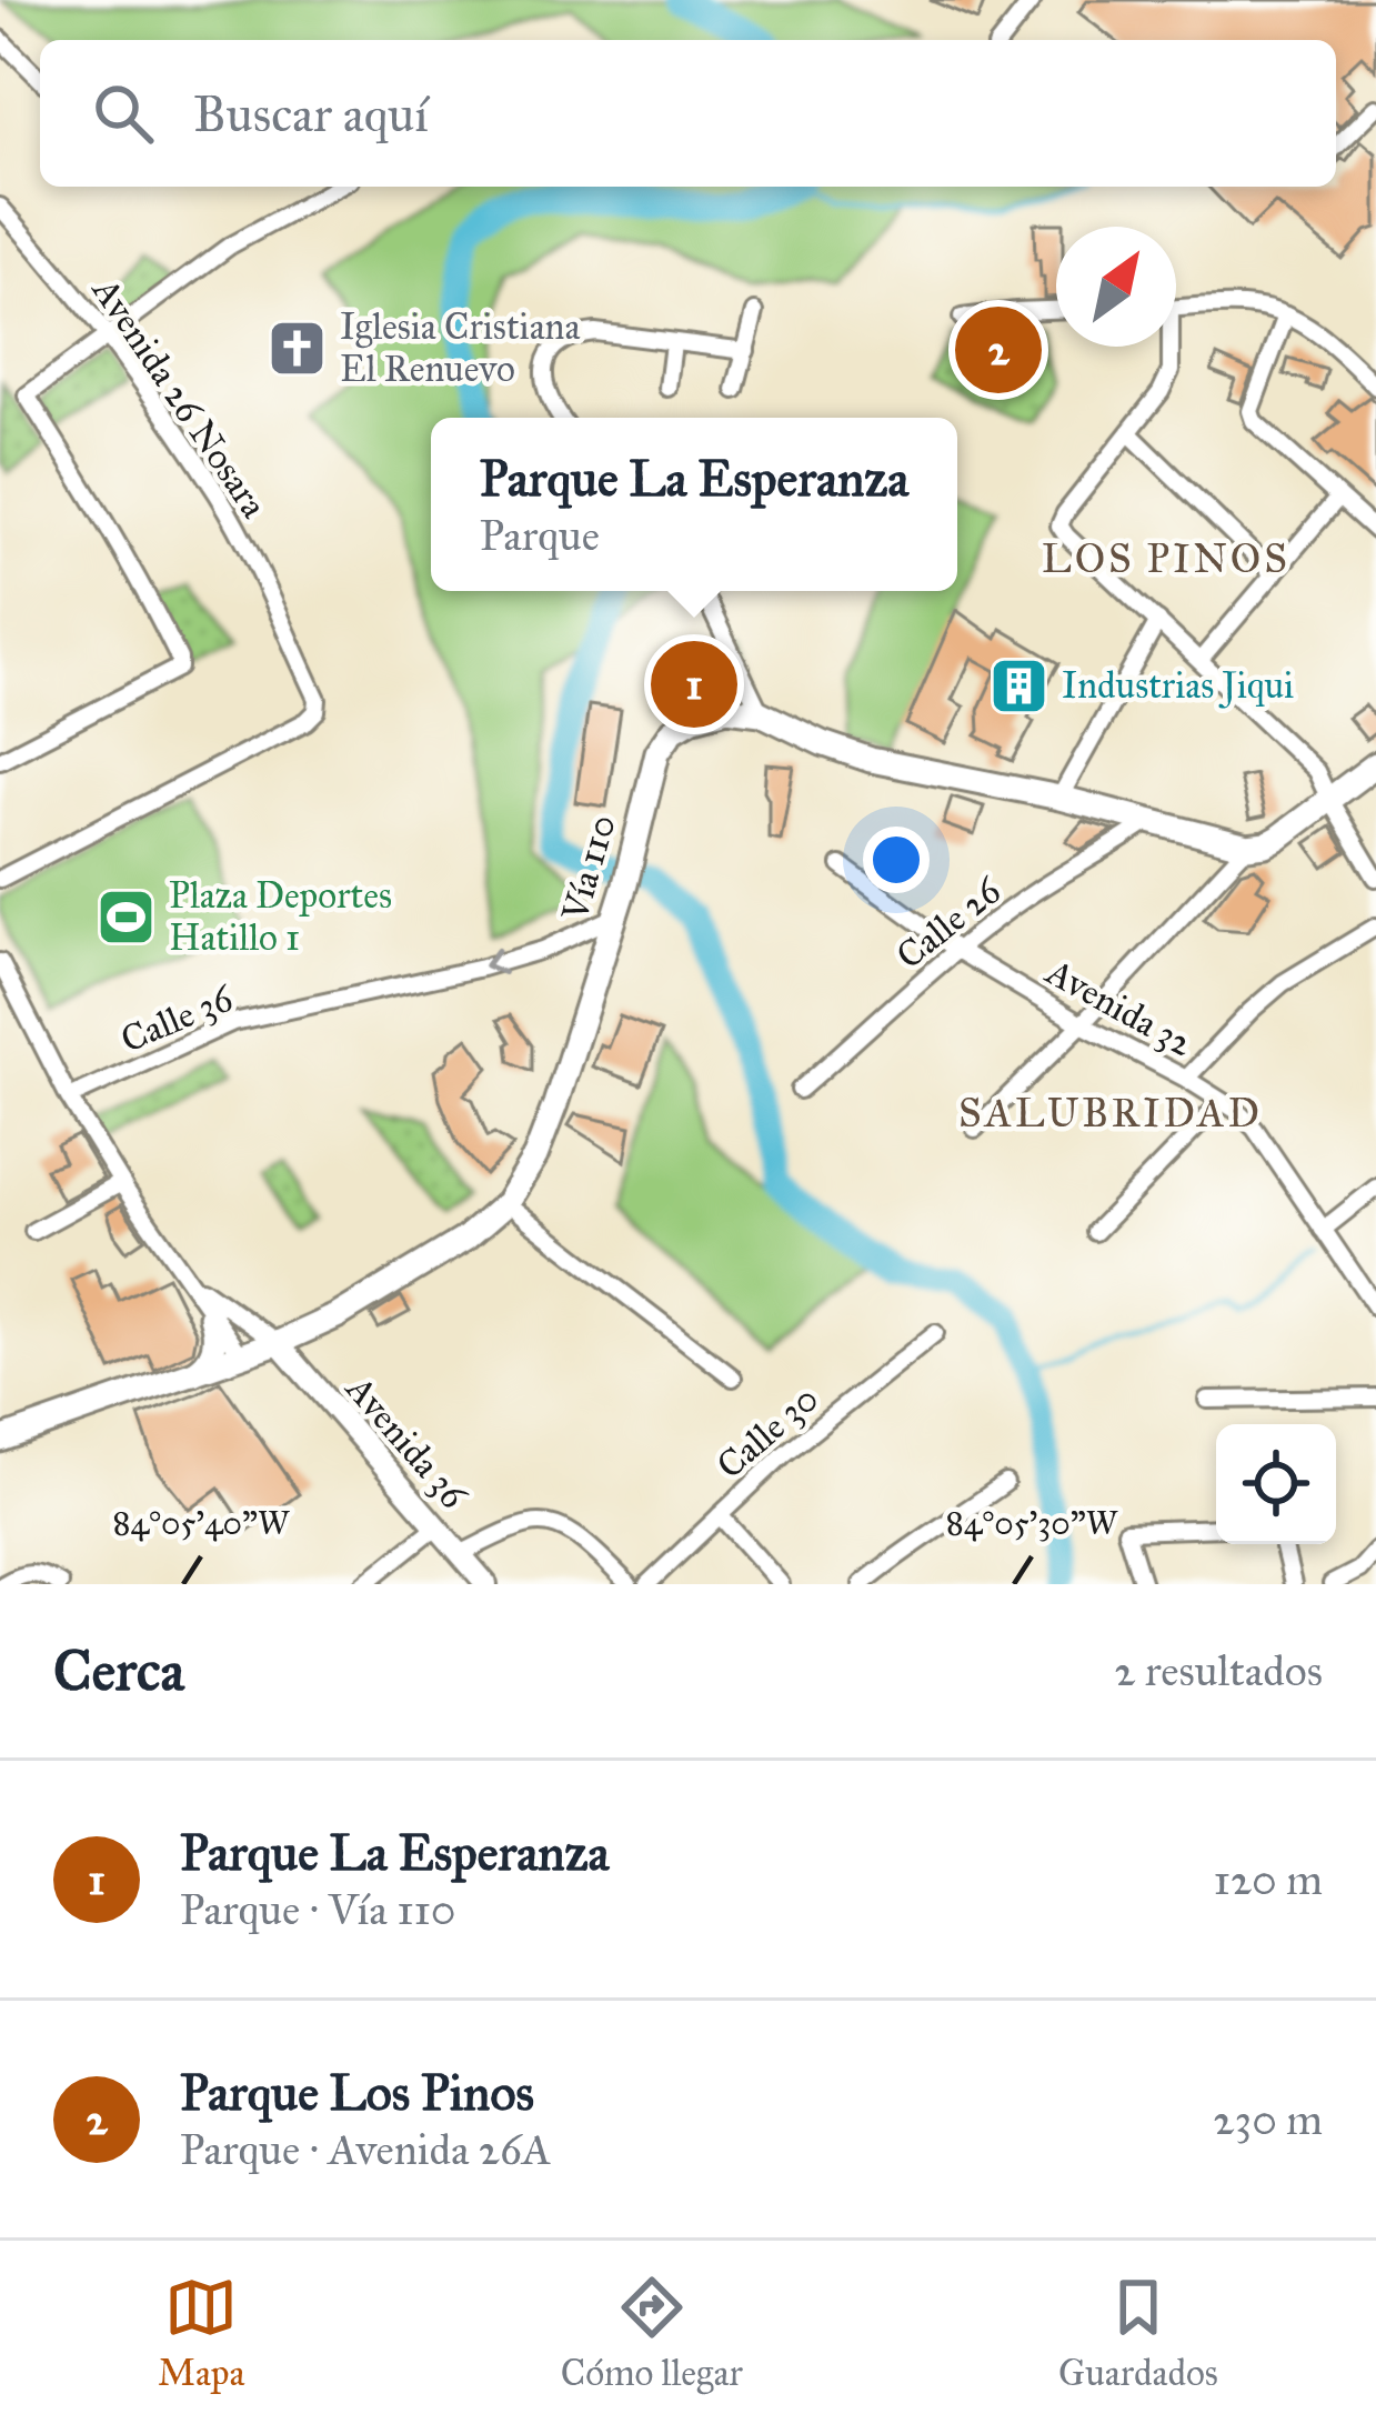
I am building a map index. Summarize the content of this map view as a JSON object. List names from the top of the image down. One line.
{"streets":{"main road":["Vía 110"],"street":["Avenida 26 Nosara","Calle 26","Avenida 32","Calle 36","Calle 30","Avenida 36"]},"crossings":[["Vía 110","Calle 26"],["Vía 110","Calle 36"],["Vía 110","Avenida 36"],["Calle 26","Avenida 32"]],"one_way":["Calle 36"],"districts":["LOS PINOS","SALUBRIDAD"],"places":{"church":["Iglesia Cristiana El Renuevo"],"building":["Industrias Jiqui"],"sports":["Plaza Deportes Hatillo 1"]},"north":"top right","page":{"search":"Buscar aquí","pins":["2","1"],"popup":["Parque La Esperanza","Parque"],"heading":["Cerca","2 resultados"],"list":[{"mark":"1","name":"Parque La Esperanza","note":"Parque · Vía 110","value":"120 m"},{"mark":"2","name":"Parque Los Pinos","note":"Parque · Avenida 26A","value":"230 m"}],"nav":["Mapa","Cómo llegar","Guardados"]},"coordinates":["84°05'40\"W","84°05'30\"W"]}
